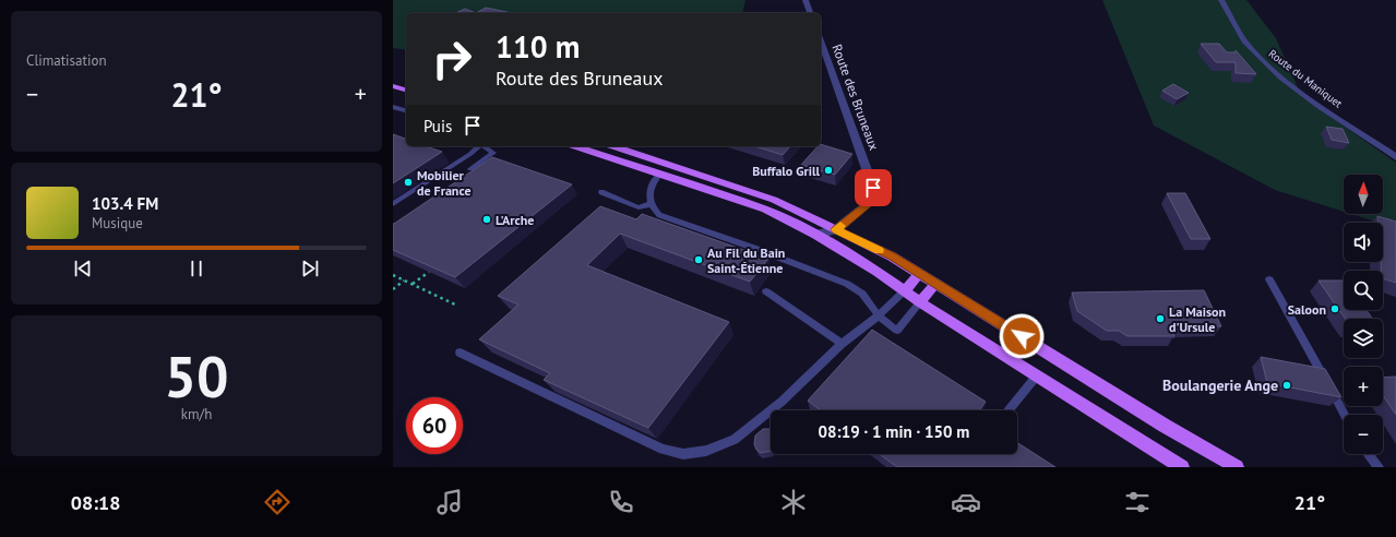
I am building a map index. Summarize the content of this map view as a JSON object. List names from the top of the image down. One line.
{"streets":{"street":["Route du Maniquet","Route des Bruneaux"]},"places":["Buffalo Grill","Mobilier de France","L'Arche","Au Fil du Bain Saint-Étienne","Saloon","La Maison d'Ursule","Boulangerie Ange"],"north":"top","page":{"tile":["Climatisation",["50","km/h"]],"turn":["110 m","Route des Bruneaux"],"heat":["−","21°","+"],"then":"Puis","map_buttons":["+","−"],"song":["103.4 FM","Musique"],"limit":"60","trip":"08:19 · 1 min · 150 m","tabs":["08:18","21°"]}}
